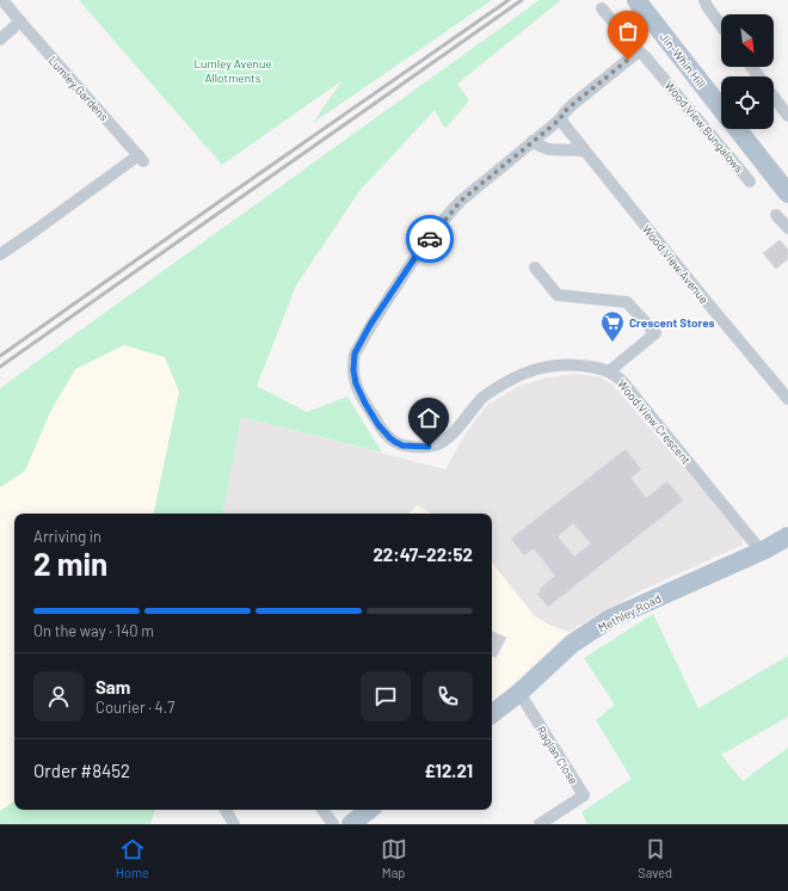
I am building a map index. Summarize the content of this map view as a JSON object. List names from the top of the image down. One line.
{"streets":{"main road":["Jin-Whin Hill","Methley Road"],"street":["Lumley Gardens","Wood View Bungalows","Wood View Avenue","Wood View Crescent","Raglan Close"]},"crossings":[["Wood View Crescent","Methley Road"],["Methley Road","Raglan Close"]],"parks":["Lumley Avenue Allotments"],"places":{"supermarket":["Crescent Stores"]},"north":"bottom right","page":{"heading":["2 min","Arriving in","22:47–22:52"],"panel":["Sam","Courier · 4.7","Order #8452","£12.21"],"bar":"On the way · 140 m","tabs":["Home","Map","Saved"]}}
